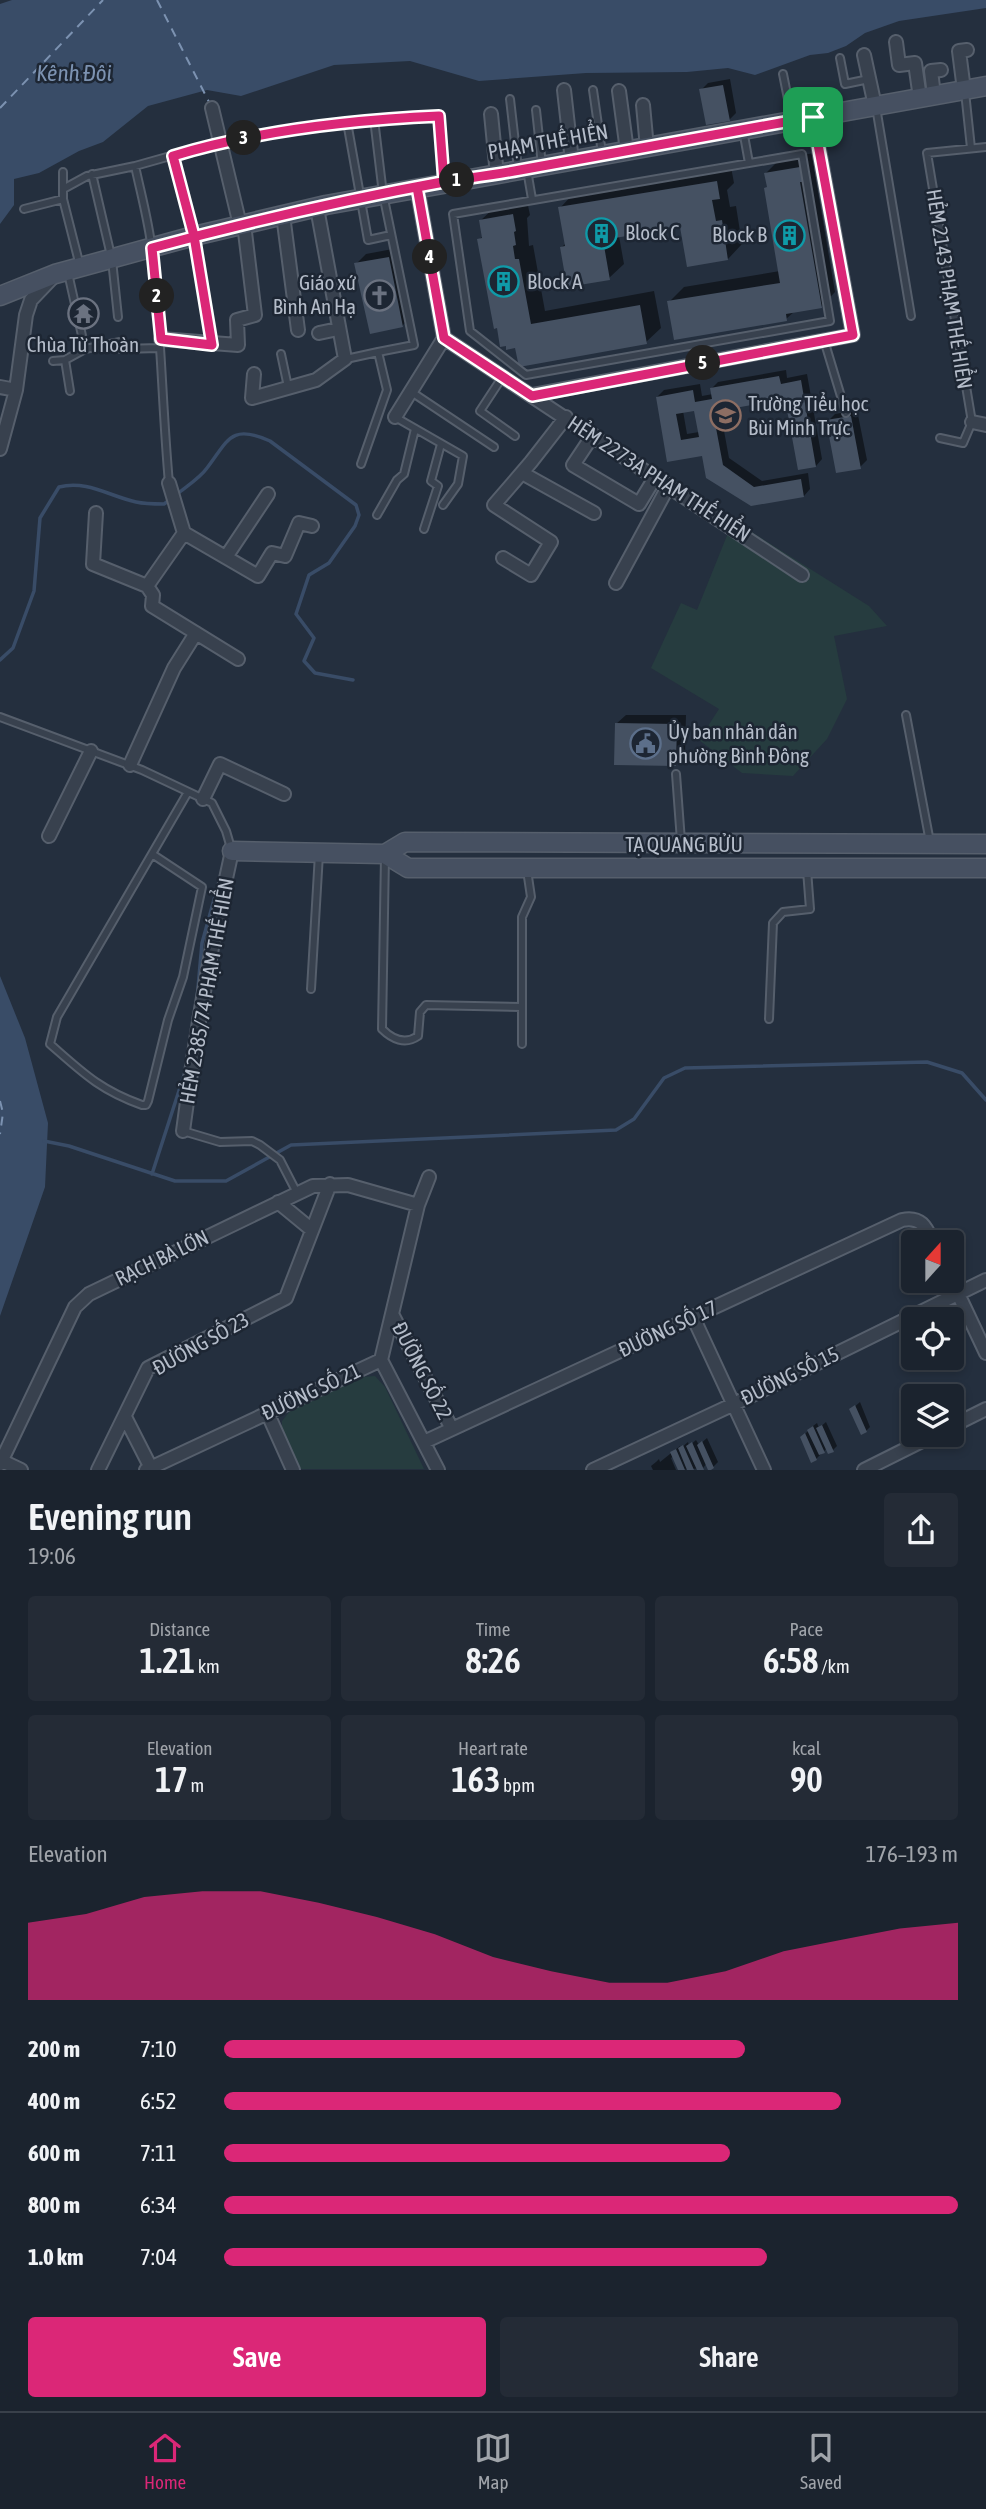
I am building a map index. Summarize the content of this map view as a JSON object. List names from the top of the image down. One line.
{"streets":{"street":["PHẠM THẾ HIỂN","HẺM 2273A PHẠM THẾ HIỂN","TẠ QUANG BỬU","HẺM 2385/74 PHẠM THẾ HIỂN","RẠCH BÀ LỚN","ĐƯỜNG SỐ 17","ĐƯỜNG SỐ 23","ĐƯỜNG SỐ 22","ĐƯỜNG SỐ 15","ĐƯỜNG SỐ 21"],"lane":["HẺM 2143 PHẠM THẾ HIỂN"]},"crossings":[["TẠ QUANG BỬU","HẺM 2385/74 PHẠM THẾ HIỂN"],["RẠCH BÀ LỚN","ĐƯỜNG SỐ 23"],["RẠCH BÀ LỚN","ĐƯỜNG SỐ 21"],["ĐƯỜNG SỐ 17","ĐƯỜNG SỐ 22"],["ĐƯỜNG SỐ 22","ĐƯỜNG SỐ 21"]],"water":["Kênh Đôi"],"places":{"building":["Block C","Block B","Block A"],"church":["Giáo xứ Bình An Hạ"],"temple":["Chùa Từ Thoàn"],"school or university":["Trường Tiểu học Bùi Minh Trực"],"public building":["Ủy ban nhân dân phường Bình Đông"]},"north":"top","page":{"pins":["3","1","4","2","5"],"heading":["Evening run","19:06"],"stats":[["Distance","1.21 km"],["Time","8:26"],["Pace","6:58 /km"],["Elevation","17 m"],["Heart rate","163 bpm"],["kcal","90"]],"chart":["Elevation","176–193 m"],"list":[{"name":"200 m","note":"7:10"},{"name":"400 m","note":"6:52"},{"name":"600 m","note":"7:11"},{"name":"800 m","note":"6:34"},{"name":"1.0 km","note":"7:04"}],"buttons":["Save","Share"],"tabs":["Home","Map","Saved"]}}
